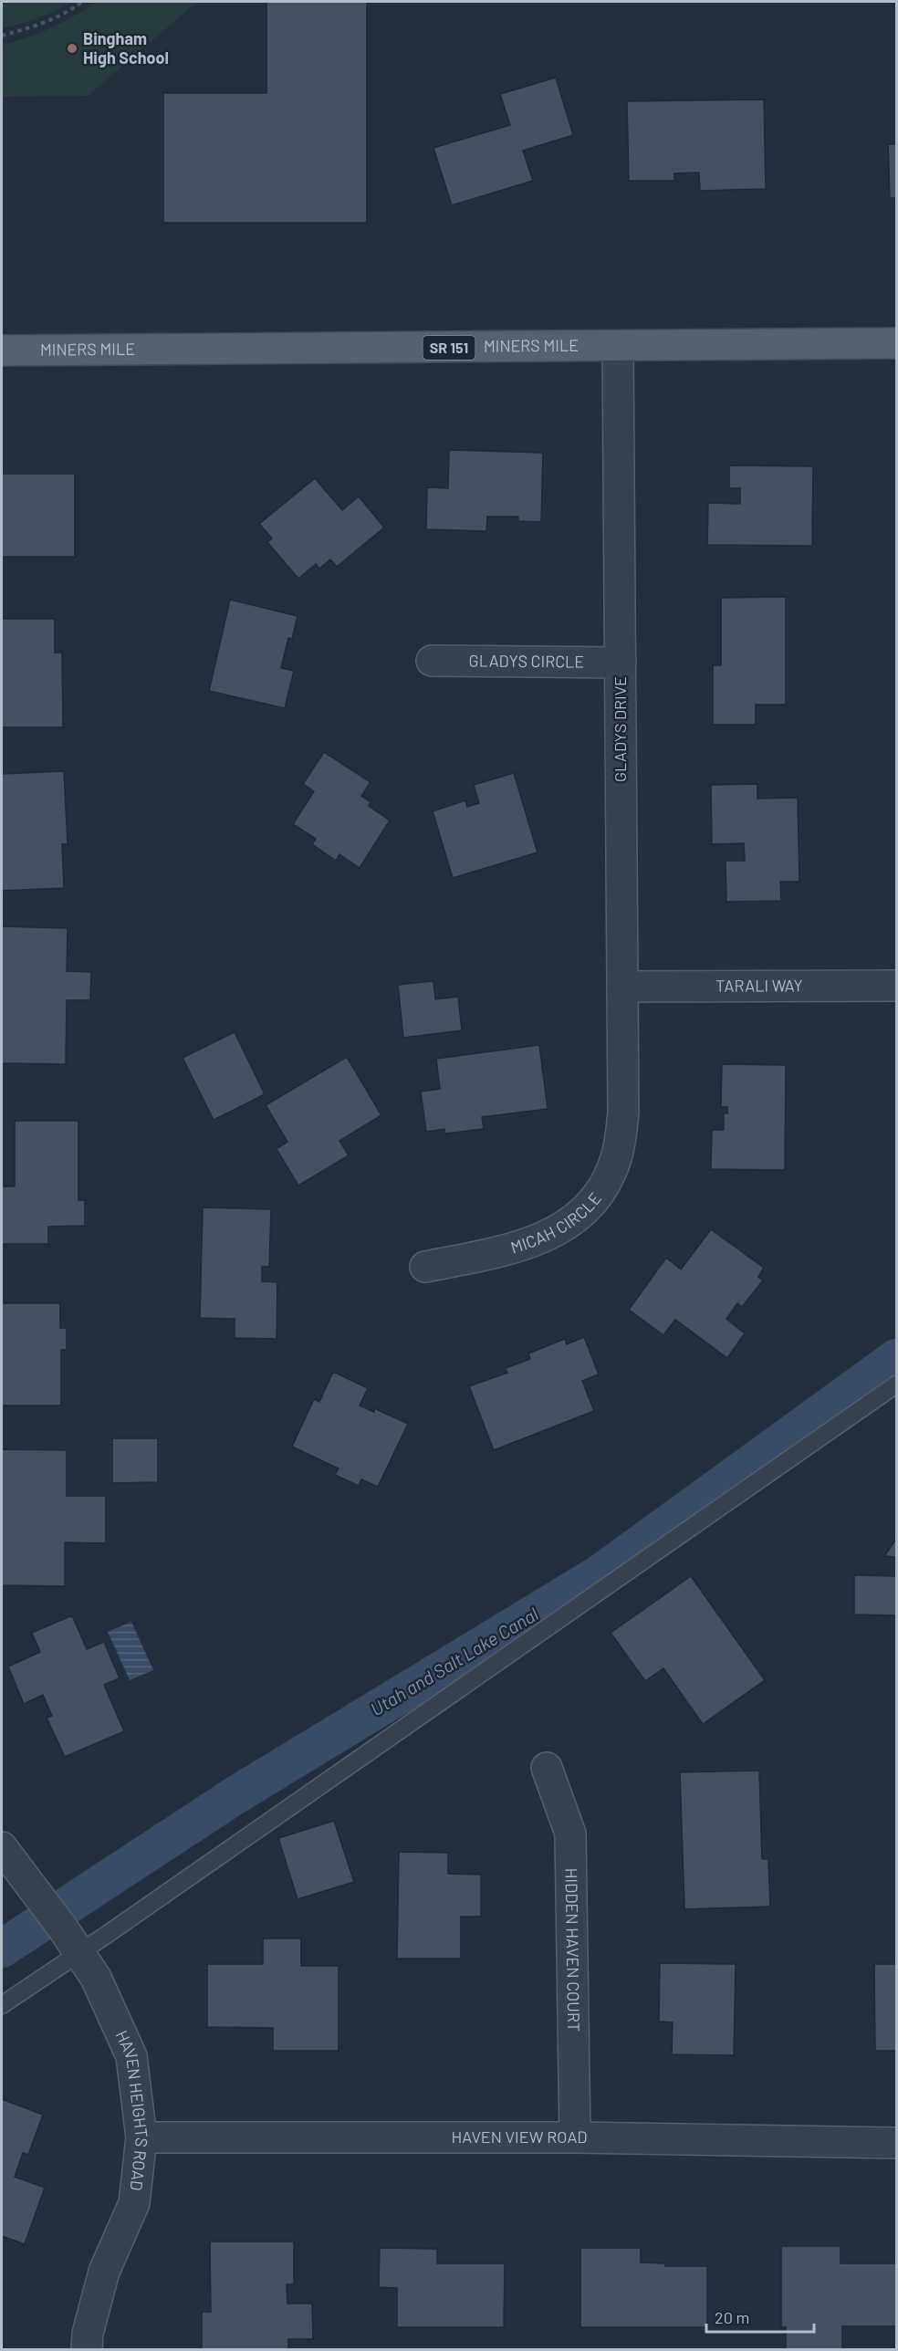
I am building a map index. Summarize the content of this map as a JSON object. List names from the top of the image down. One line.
{"streets":{"main road":["MINERS MILE","SR 151"],"street":["GLADYS CIRCLE","GLADYS DRIVE","TARALI WAY","MICAH CIRCLE","HIDDEN HAVEN COURT","HAVEN HEIGHTS ROAD","HAVEN VIEW ROAD"]},"crossings":[["MINERS MILE","GLADYS DRIVE"],["GLADYS CIRCLE","GLADYS DRIVE"],["GLADYS DRIVE","TARALI WAY"],["GLADYS DRIVE","MICAH CIRCLE"],["HIDDEN HAVEN COURT","HAVEN VIEW ROAD"],["HAVEN HEIGHTS ROAD","HAVEN VIEW ROAD"]],"water":["Utah and Salt Lake Canal"],"places":["Bingham High School"],"scale_bar":"20 m"}
